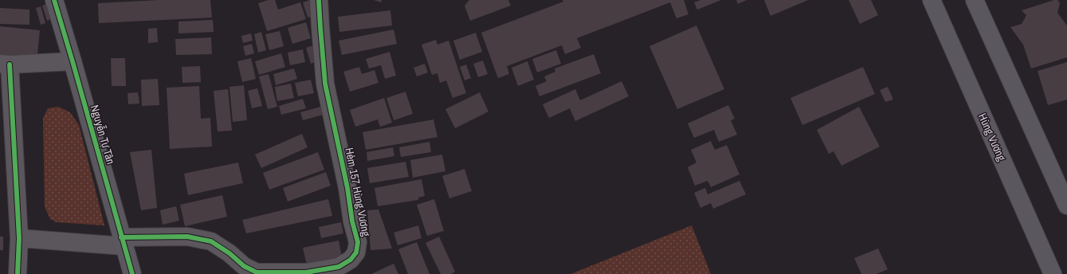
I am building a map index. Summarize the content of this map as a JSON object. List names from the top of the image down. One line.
{"streets":{"main road":["Nguyễn Tự Tân","Hùng Vương"],"street":["Hẻm 157 Hùng Vương"]},"crossings":[["Nguyễn Tự Tân","Hẻm 157 Hùng Vương"]]}
